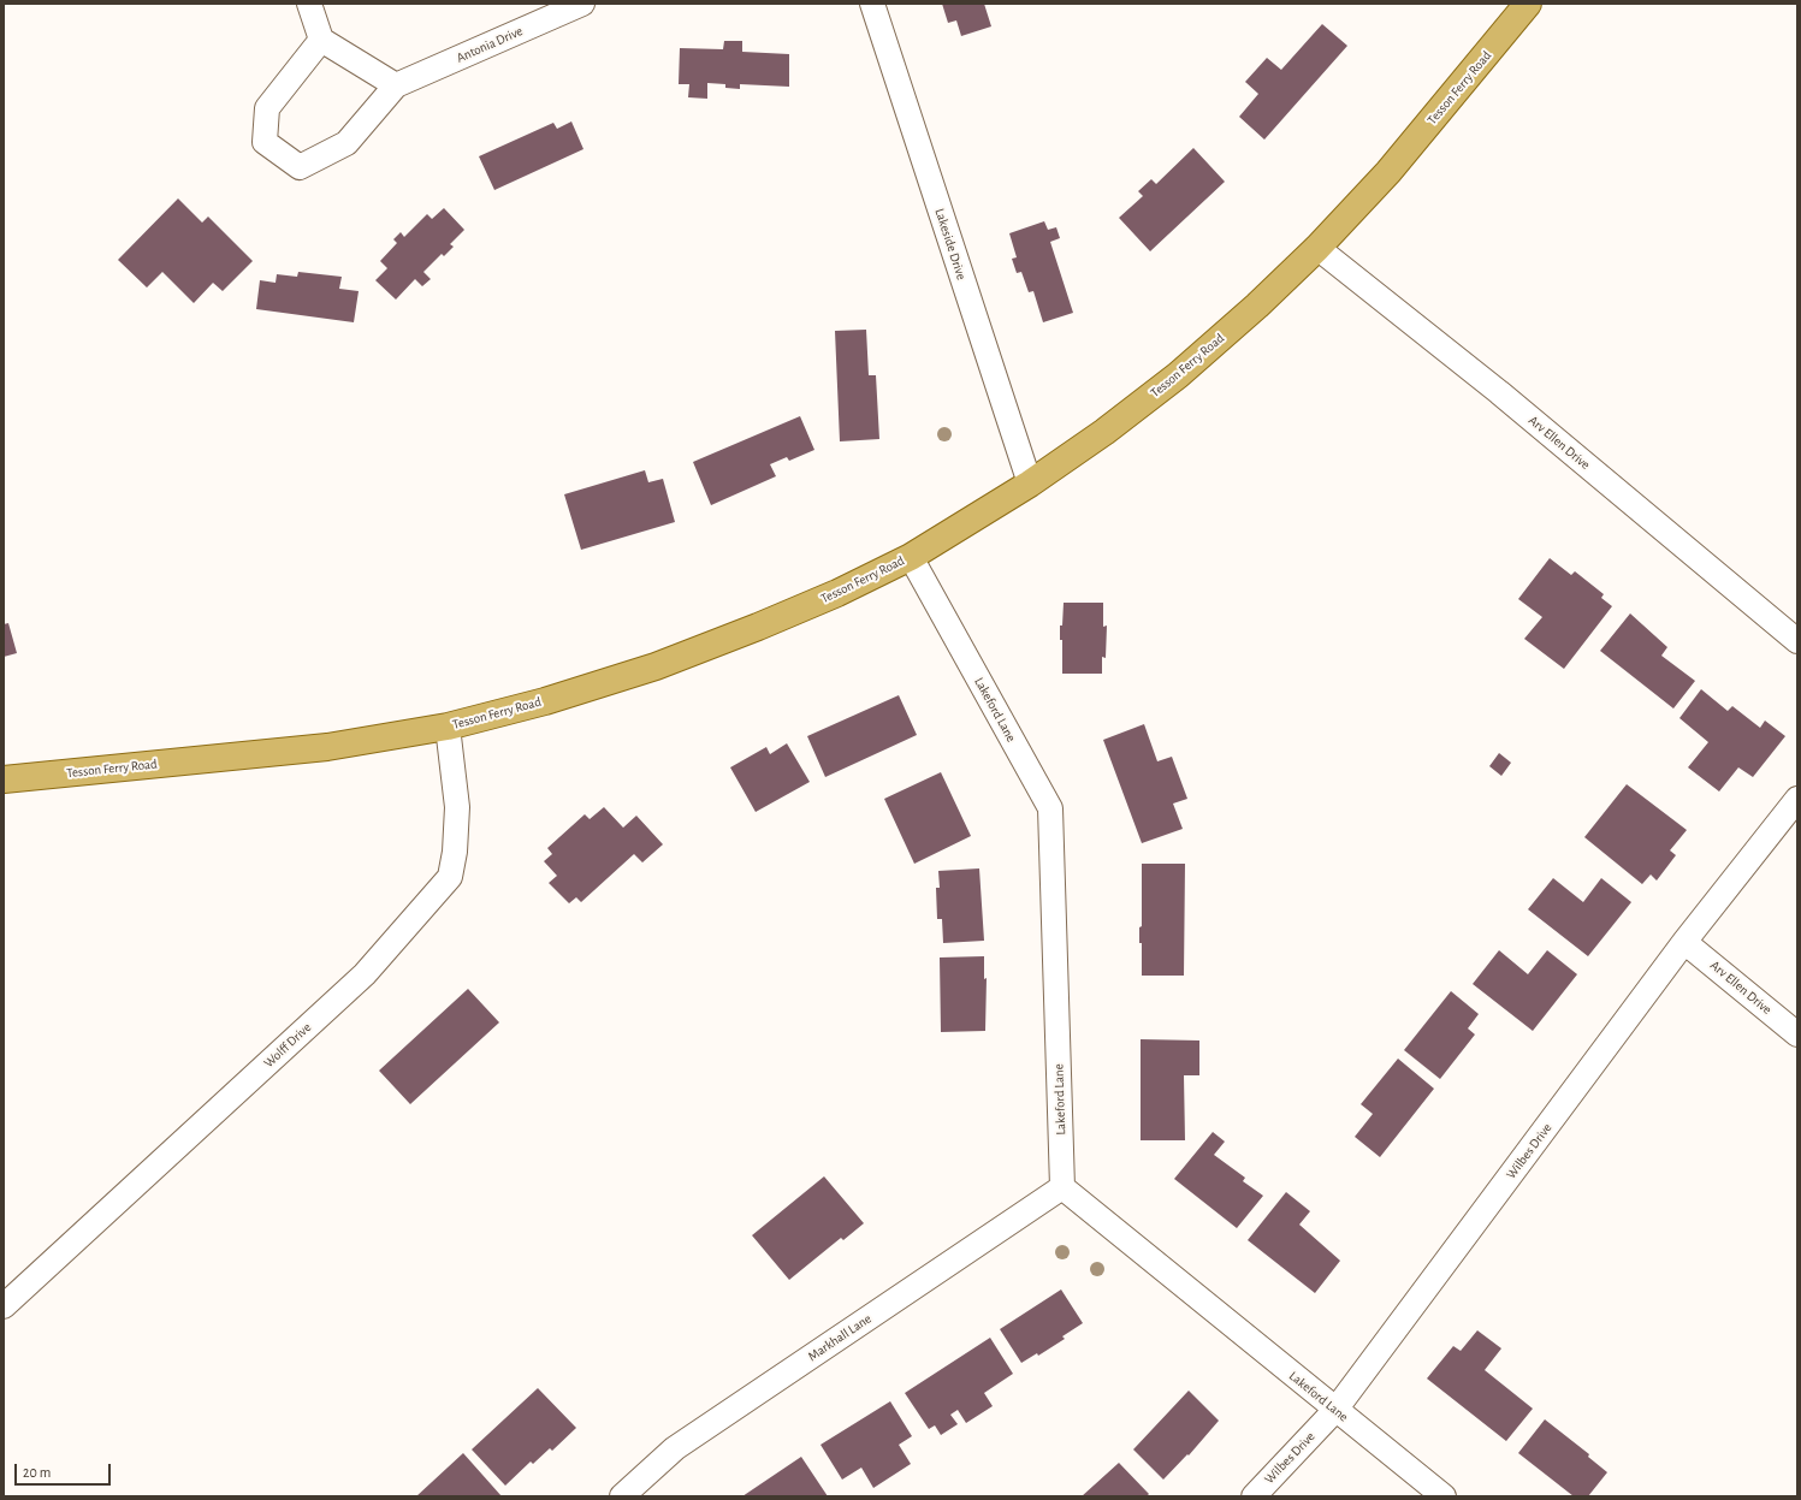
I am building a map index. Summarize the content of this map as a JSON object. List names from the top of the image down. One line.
{"streets":{"main road":["Tesson Ferry Road"],"street":["Antonia Drive","Lakeside Drive","Arv Ellen Drive","Lakeford Lane","Wolff Drive","Wilbes Drive","Markhall Lane"]},"crossings":[["Tesson Ferry Road","Lakeside Drive"],["Tesson Ferry Road","Arv Ellen Drive"],["Tesson Ferry Road","Lakeford Lane"],["Tesson Ferry Road","Wolff Drive"],["Arv Ellen Drive","Wilbes Drive"],["Lakeford Lane","Wilbes Drive"],["Lakeford Lane","Markhall Lane"]],"scale_bar":"20 m"}
